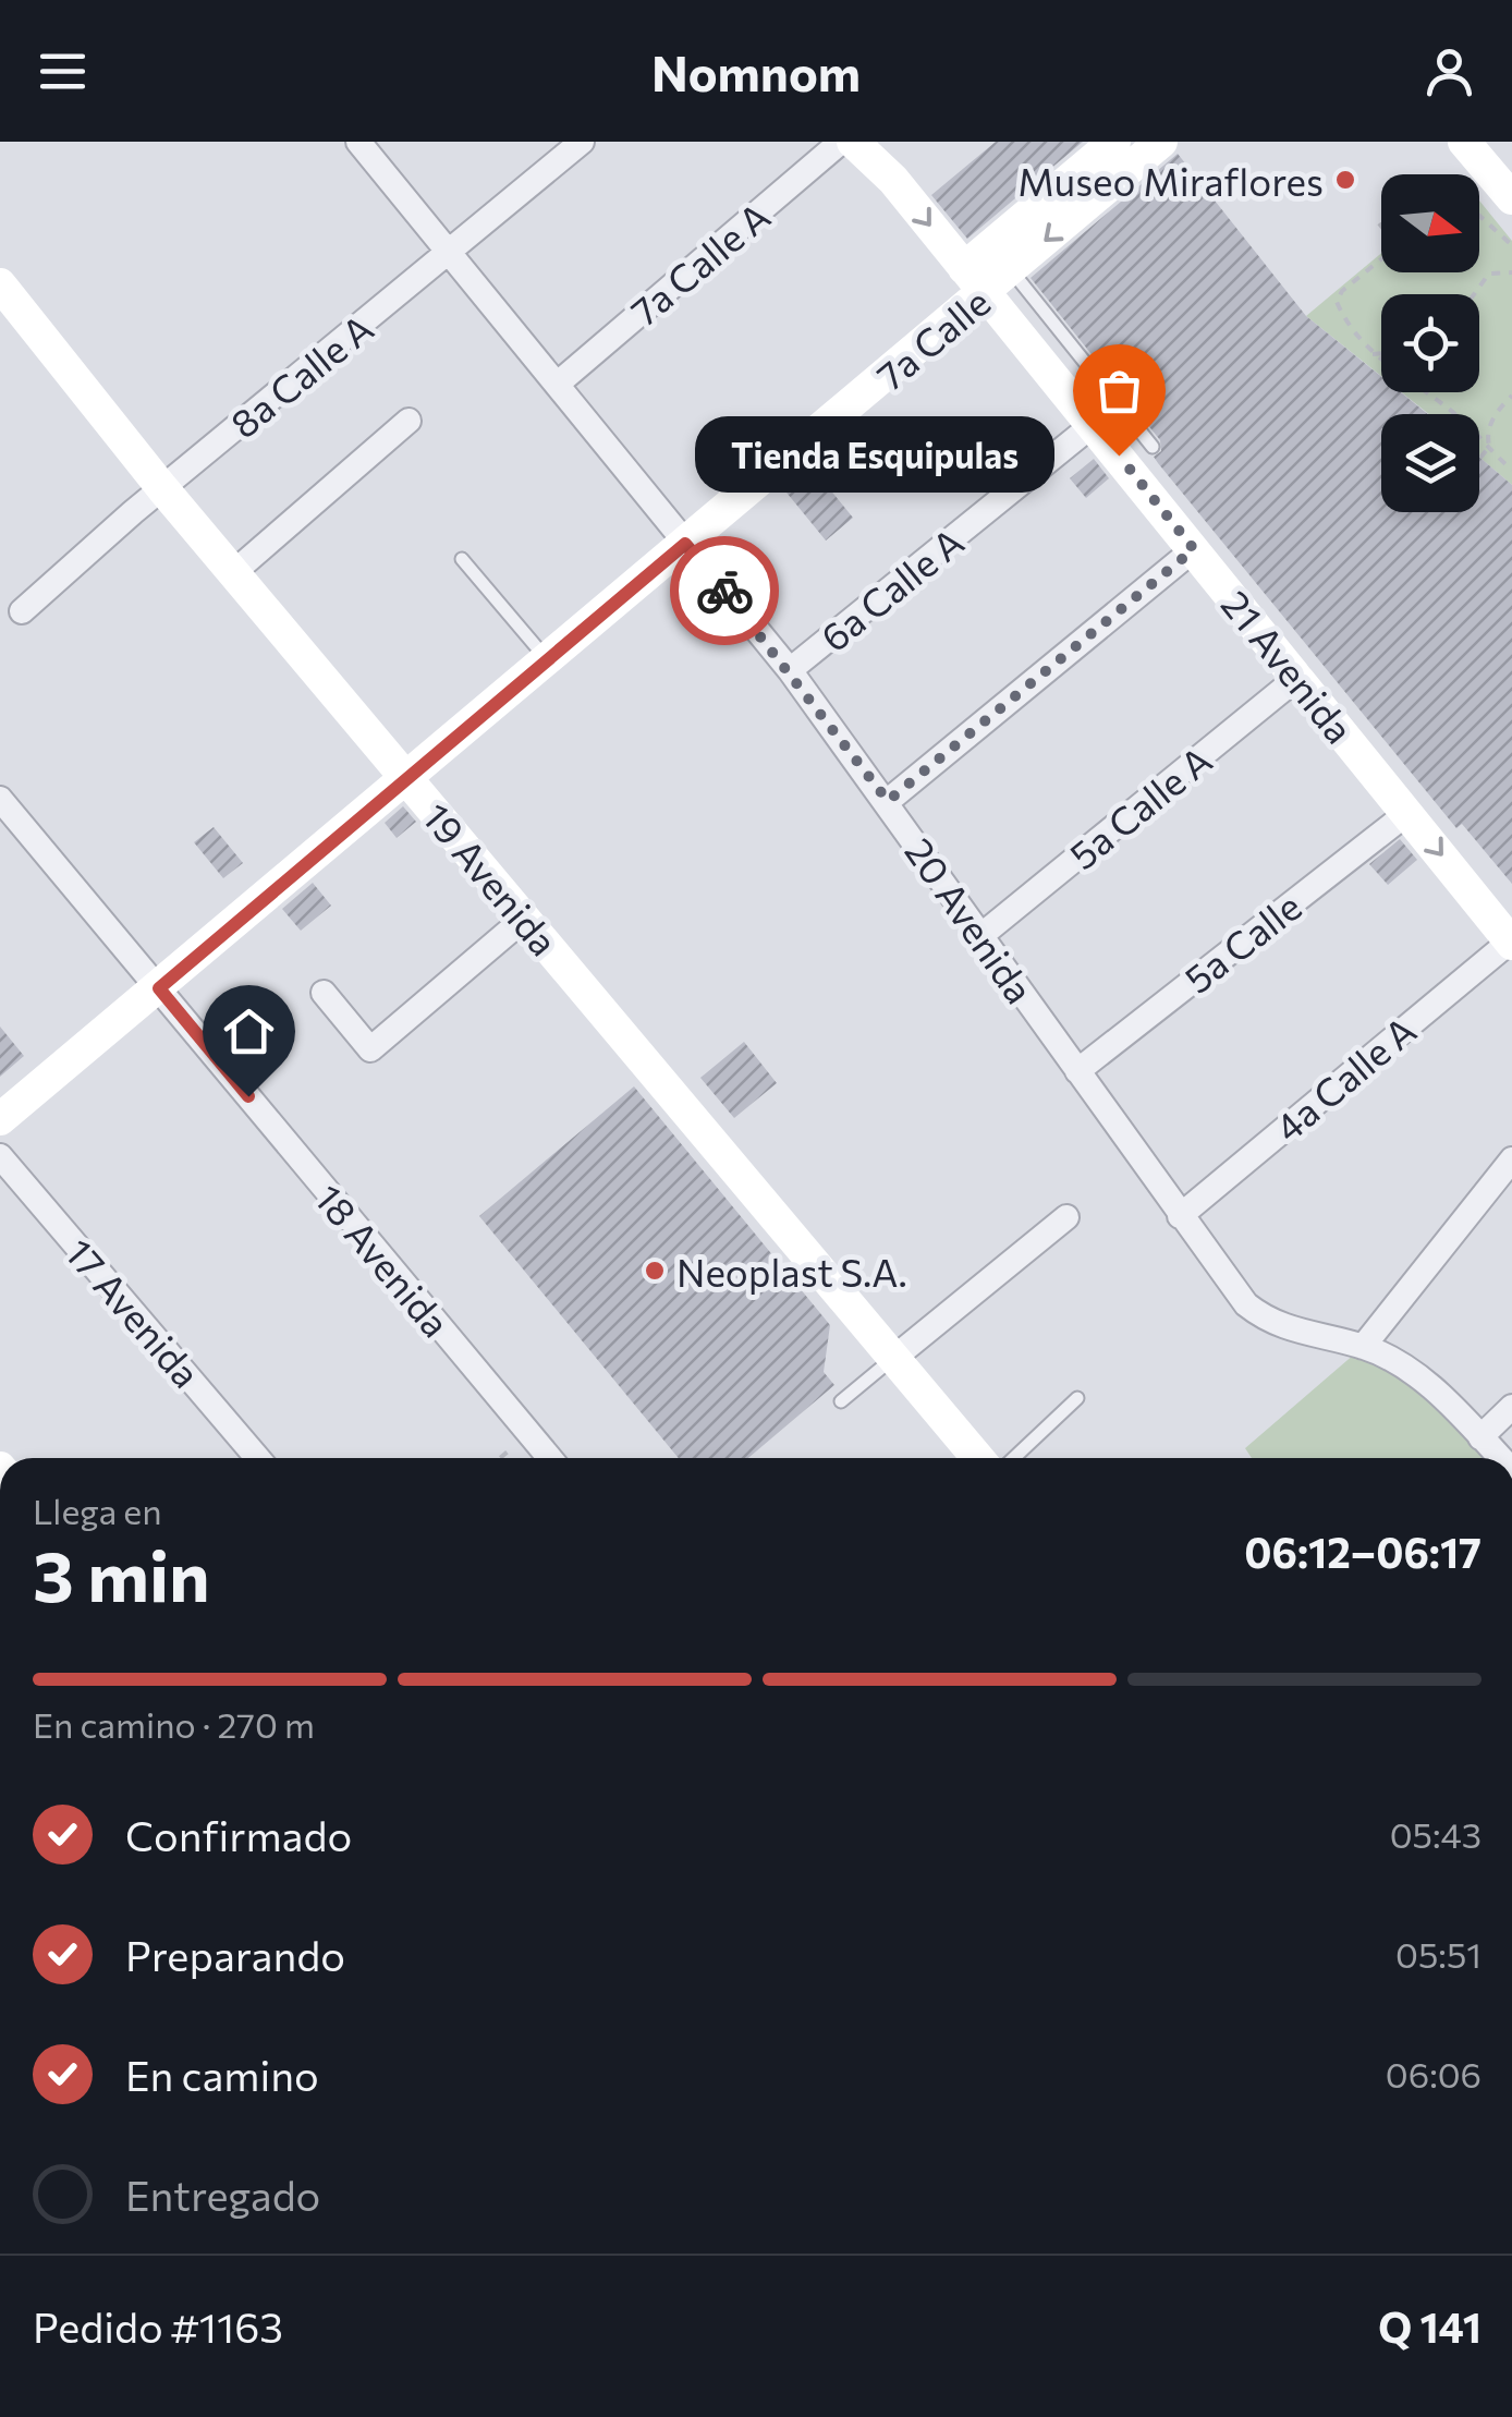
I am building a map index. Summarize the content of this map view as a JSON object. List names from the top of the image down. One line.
{"streets":{"street":["7a Calle A","7a Calle","8a Calle A","6a Calle A","21 Avenida","5a Calle A","19 Avenida","20 Avenida","5a Calle","4a Calle A","18 Avenida","17 Avenida"]},"crossings":[["7a Calle A","20 Avenida"],["7a Calle","21 Avenida"],["7a Calle","19 Avenida"],["7a Calle","20 Avenida"],["7a Calle","18 Avenida"],["8a Calle A","19 Avenida"],["8a Calle A","20 Avenida"],["6a Calle A","21 Avenida"],["6a Calle A","20 Avenida"],["21 Avenida","5a Calle A"],["21 Avenida","5a Calle"],["21 Avenida","4a Calle A"],["5a Calle A","20 Avenida"],["20 Avenida","5a Calle"],["20 Avenida","4a Calle A"]],"places":["Museo Miraflores","Tienda Esquipulas","Neoplast S.A."],"north":"right","page":{"header":"Nomnom","bubble":"Tienda Esquipulas","heading":["3 min","Llega en","06:12–06:17"],"panel":["Pedido #1163","Q 141"],"bar":"En camino · 270 m","list":[["Confirmado","05:43"],["Preparando","05:51"],["En camino","06:06"],"Entregado"]}}
